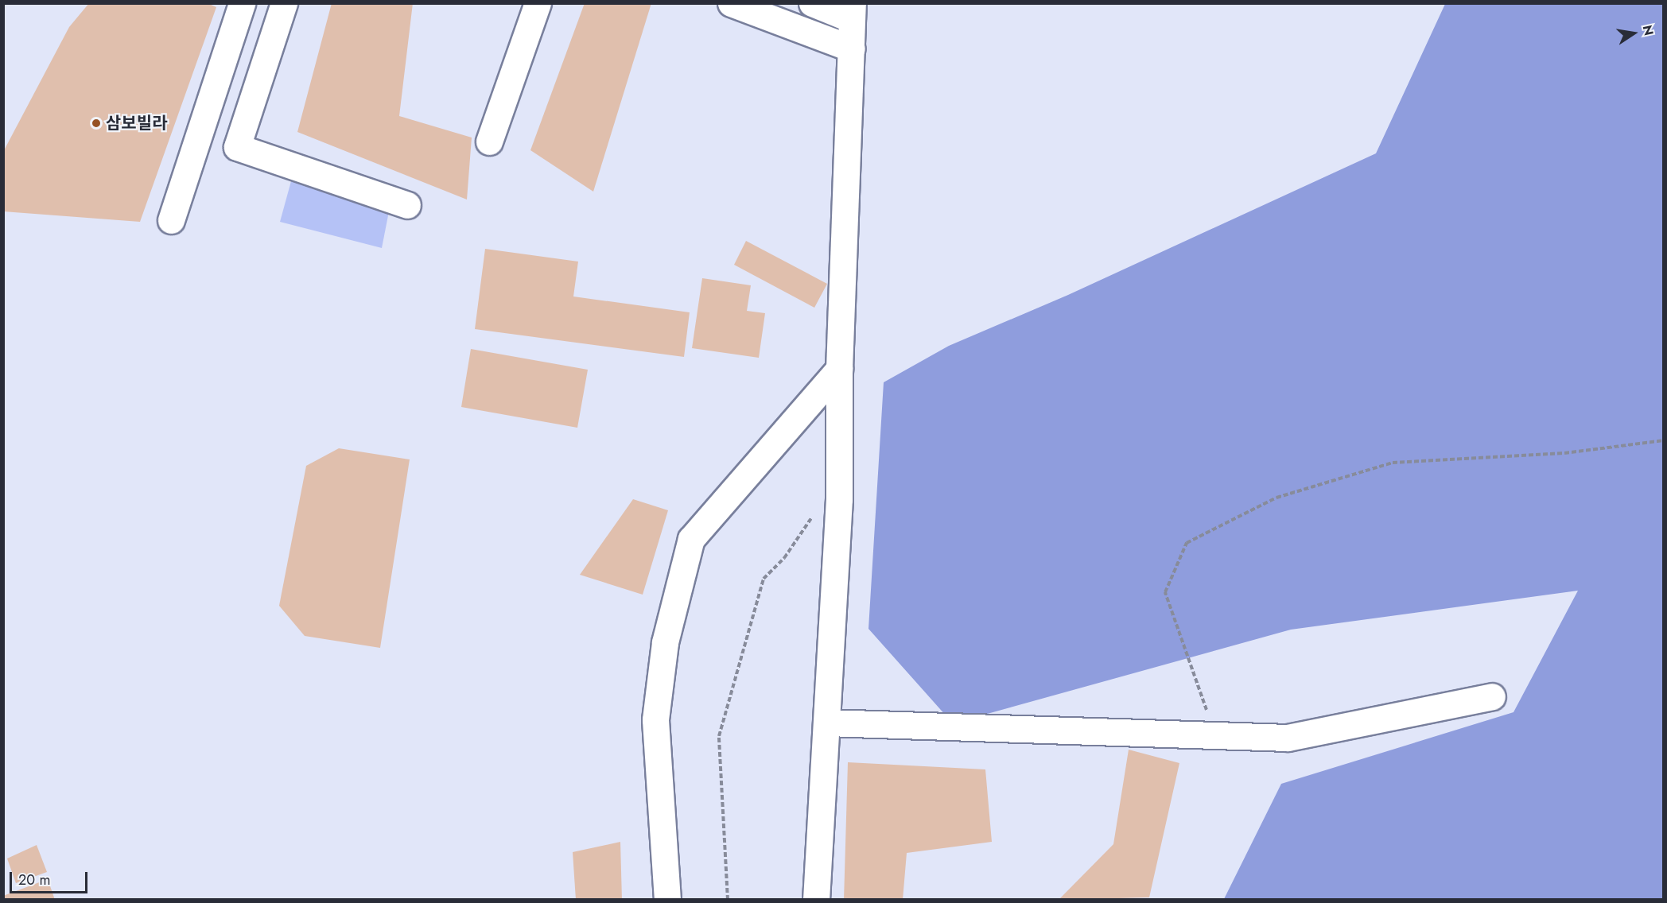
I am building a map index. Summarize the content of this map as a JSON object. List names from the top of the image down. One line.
{"places":["삼보빌라"],"scale_bar":"20 m","north":"right"}
